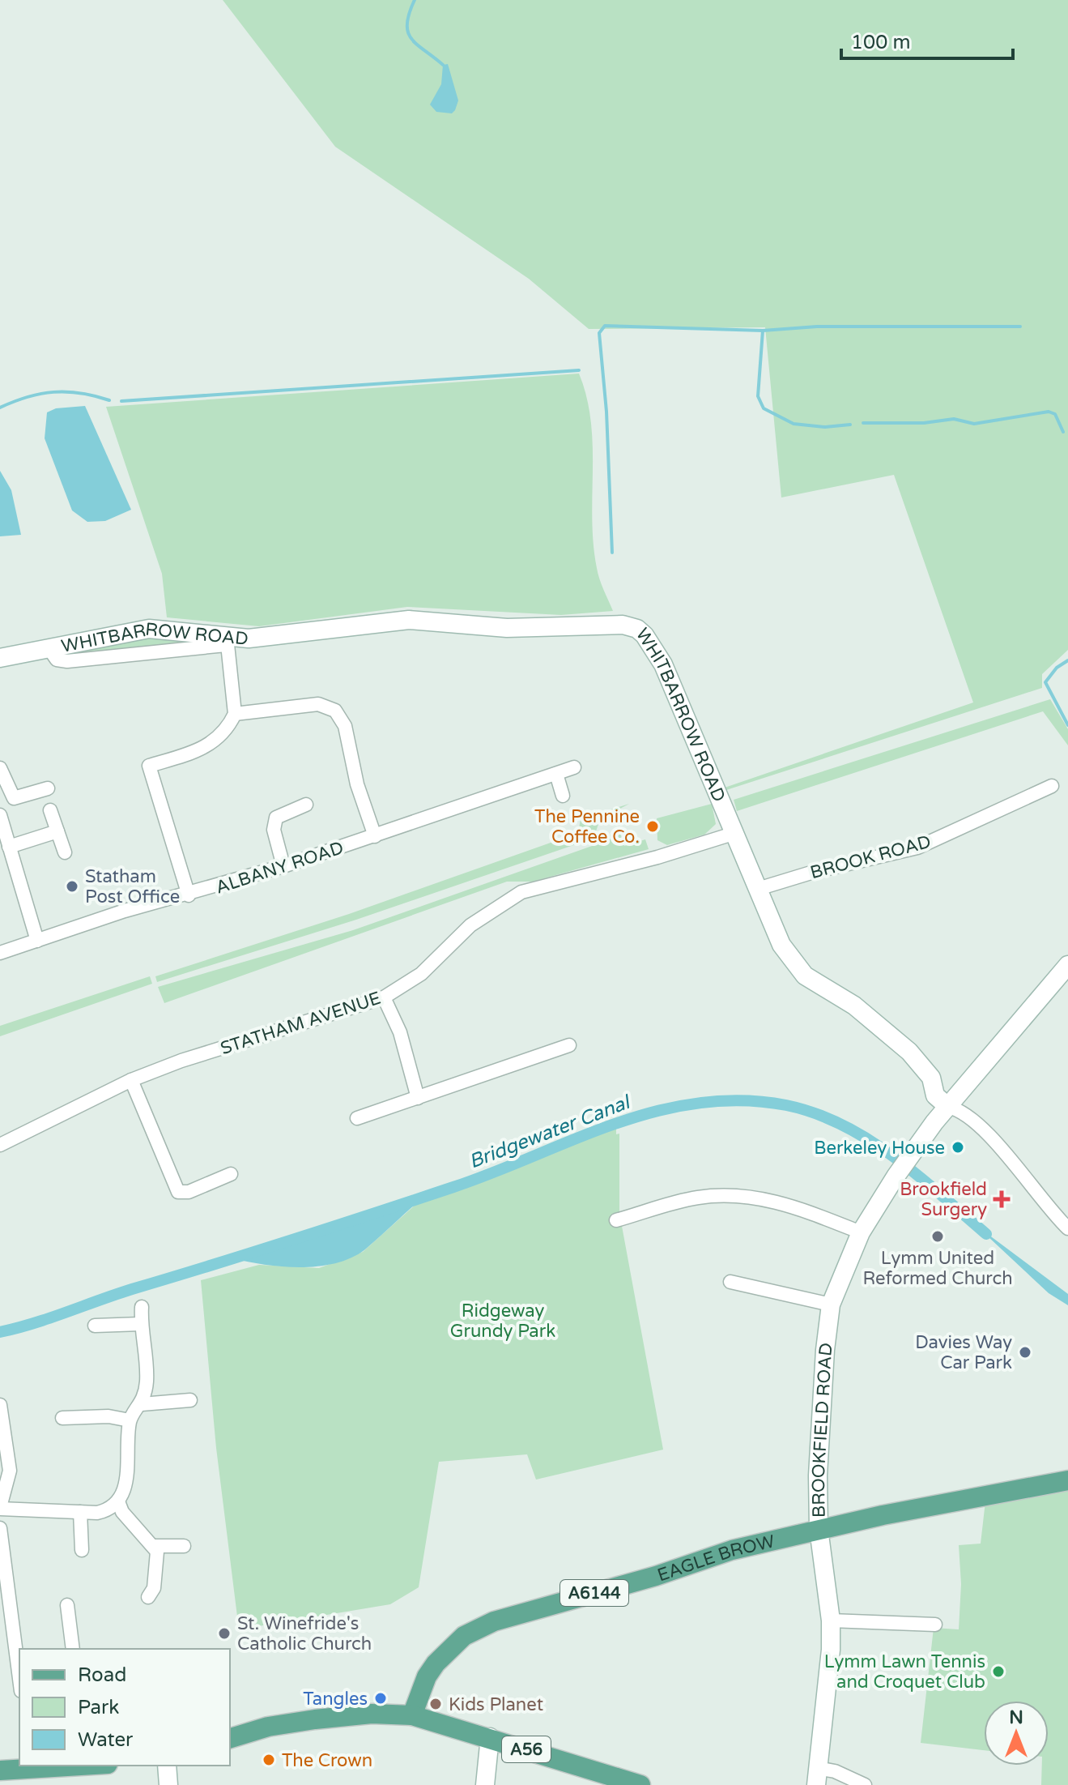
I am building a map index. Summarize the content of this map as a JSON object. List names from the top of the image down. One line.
{"streets":{"main road":["EAGLE BROW","A6144","A56"],"street":["WHITBARROW ROAD","BROOK ROAD","ALBANY ROAD","STATHAM AVENUE","BROOKFIELD ROAD"]},"crossings":[["WHITBARROW ROAD","BROOK ROAD"],["WHITBARROW ROAD","STATHAM AVENUE"],["WHITBARROW ROAD","BROOKFIELD ROAD"],["BROOKFIELD ROAD","EAGLE BROW"],["EAGLE BROW","A56"]],"water":["Bridgewater Canal"],"parks":["Ridgeway Grundy Park"],"places":{"other":["The Pennine Coffee Co.","Statham Post Office","Berkeley House","Lymm United Reformed Church","Davies Way Car Park","St. Winefride's Catholic Church","Lymm Lawn Tennis and Croquet Club","Tangles","Kids Planet","The Crown"],"health":["Brookfield Surgery"]},"legend":["Road","Park","Water"],"scale_bar":"100 m","north":"top"}
